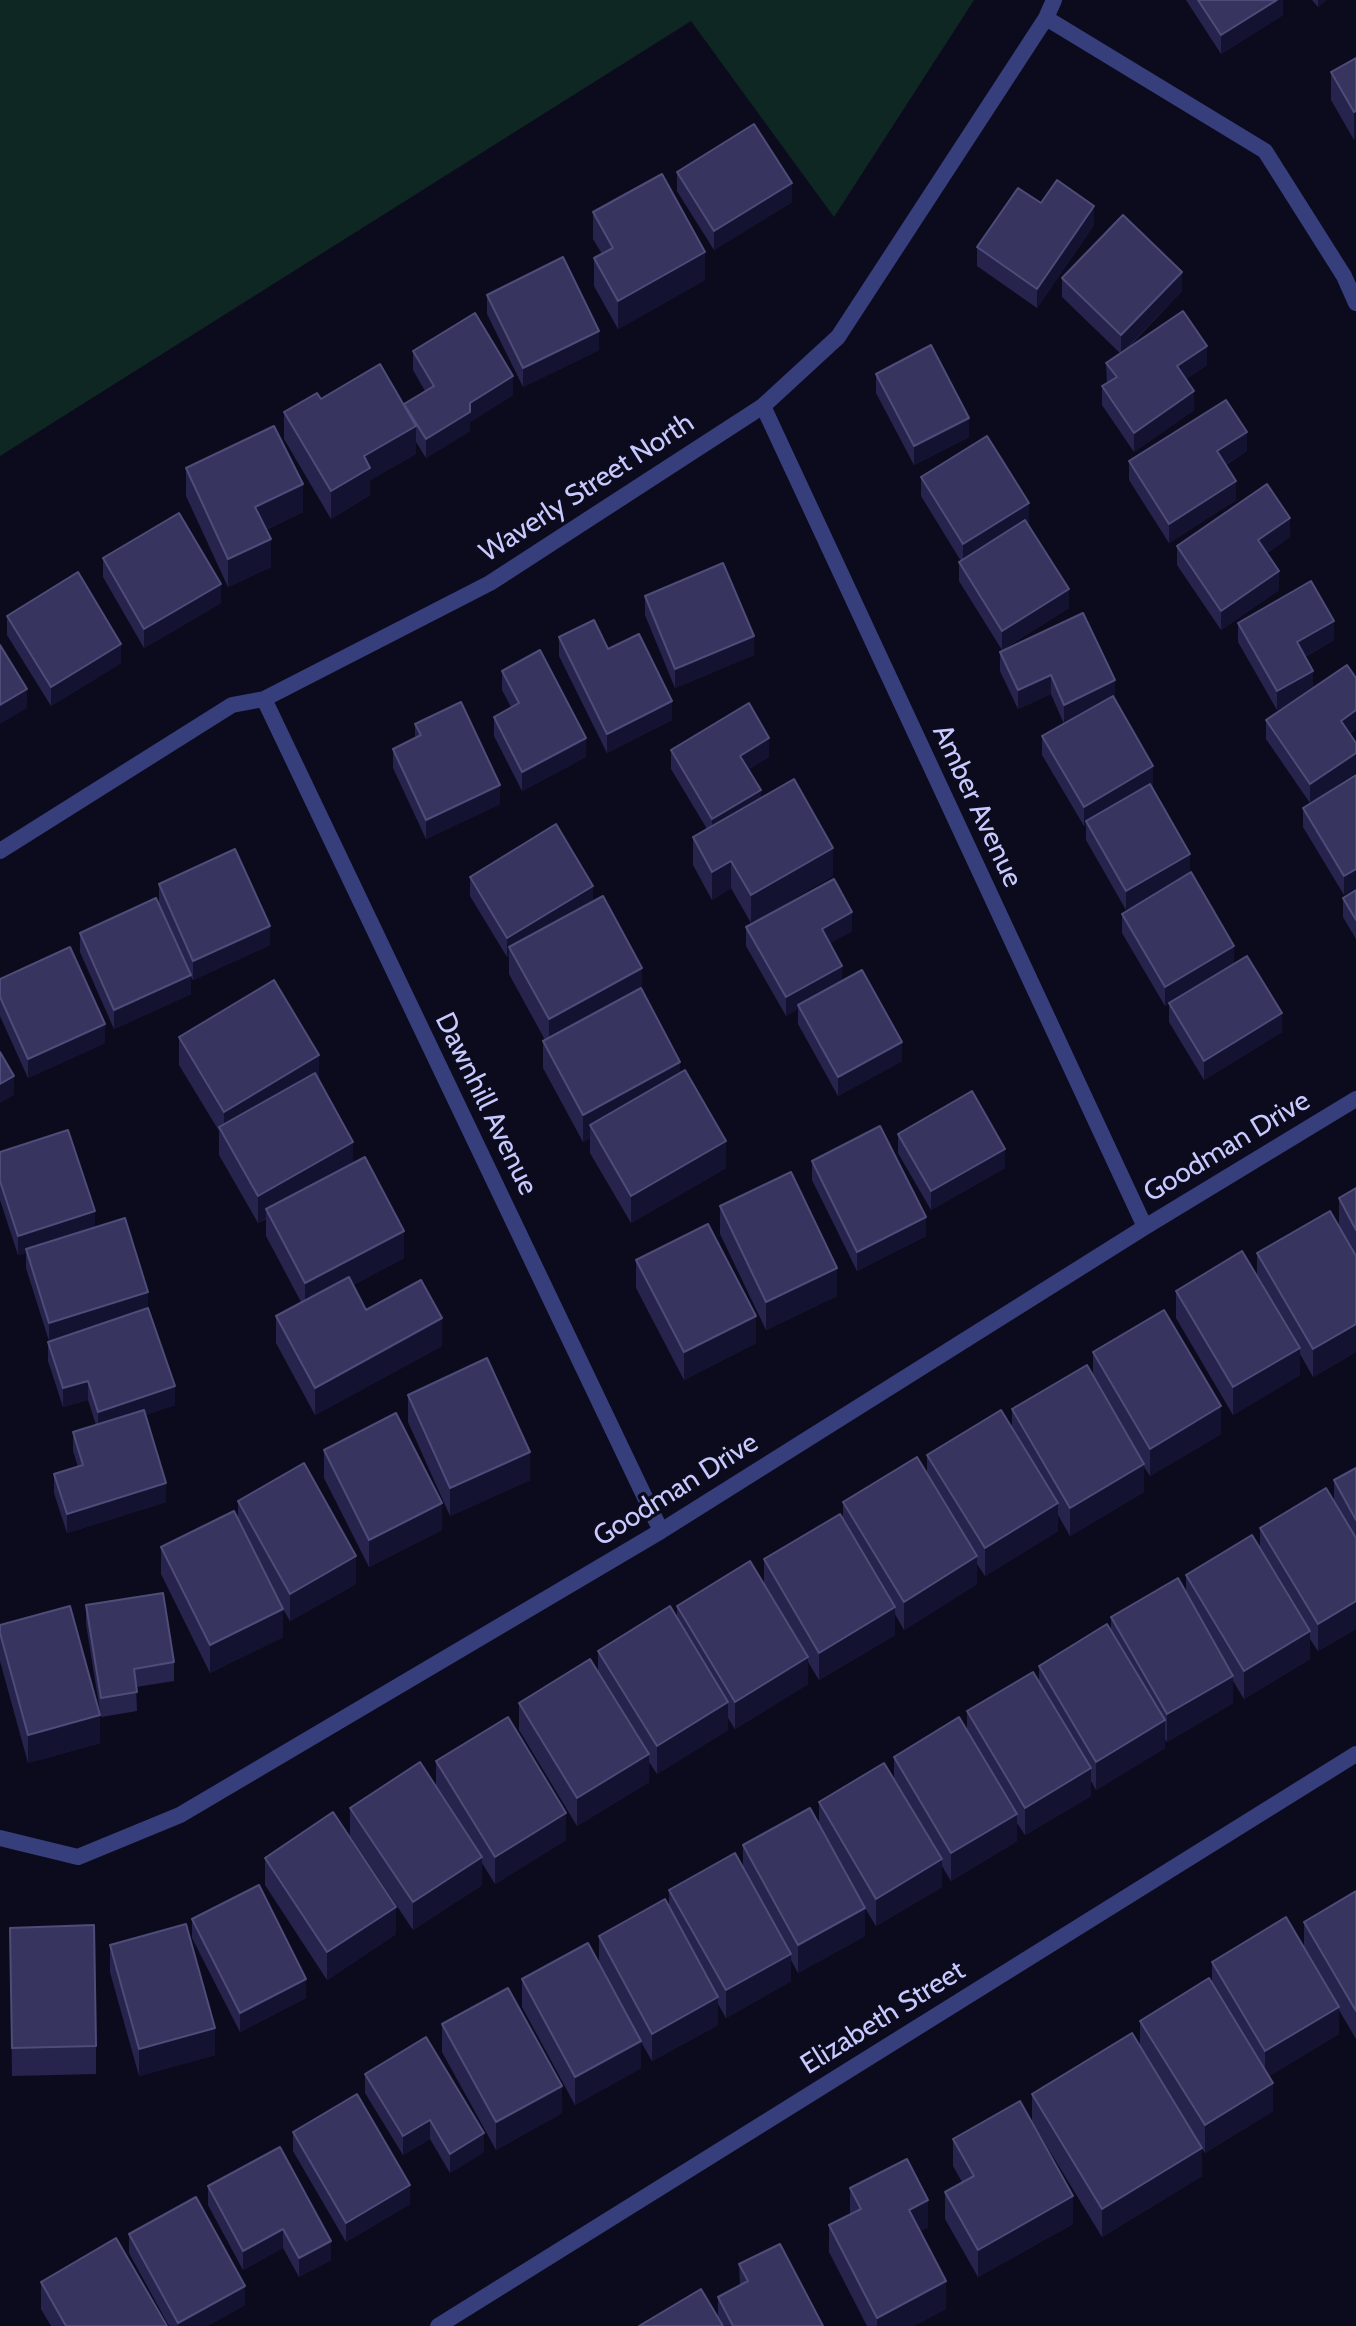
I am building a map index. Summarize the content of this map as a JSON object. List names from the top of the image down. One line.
{"streets":{"street":["Waverly Street North","Amber Avenue","Dawnhill Avenue","Goodman Drive","Elizabeth Street"]},"crossings":[["Waverly Street North","Amber Avenue"],["Waverly Street North","Dawnhill Avenue"],["Amber Avenue","Goodman Drive"],["Dawnhill Avenue","Goodman Drive"]]}
